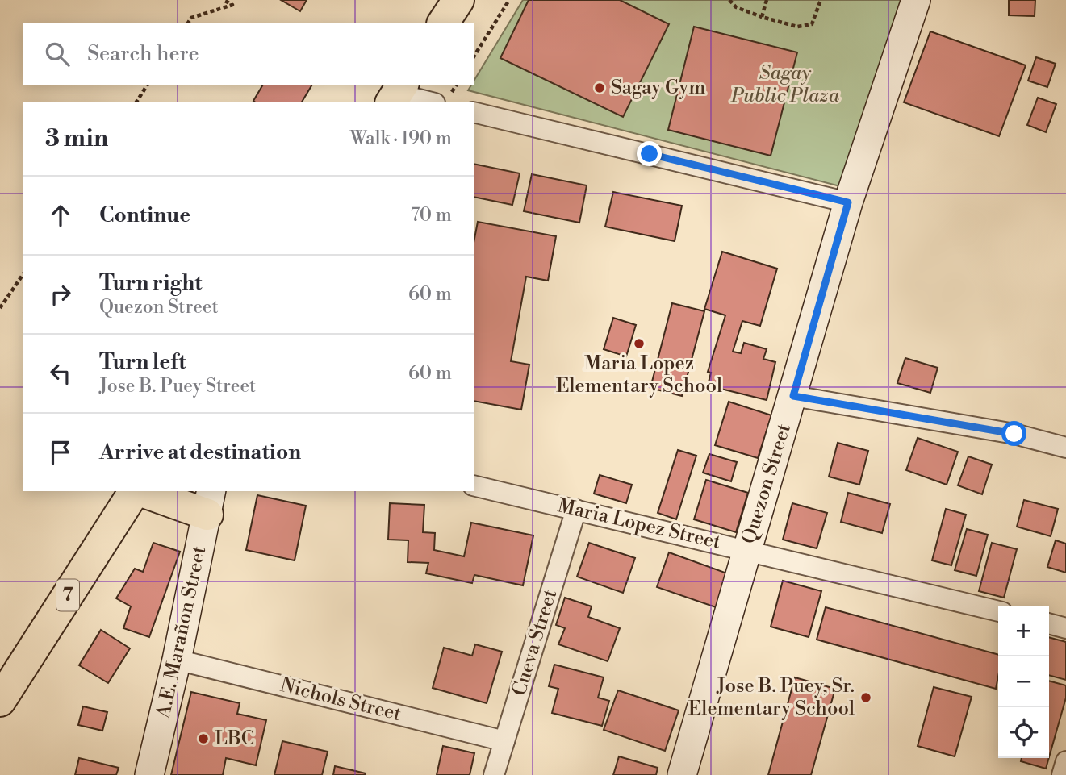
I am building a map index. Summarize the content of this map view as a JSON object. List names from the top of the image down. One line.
{"streets":{"highway":["7"],"street":["Quezon Street","Maria Lopez Street","A.E. Marañon Street","Cueva Street","Nichols Street"]},"crossings":[["Quezon Street","Maria Lopez Street"],["Maria Lopez Street","Cueva Street"],["A.E. Marañon Street","Nichols Street"],["Cueva Street","Nichols Street"]],"parks":["Sagay Public Plaza"],"places":["Sagay Gym","Maria Lopez Elementary School","Jose B. Puey, Sr. Elementary School","LBC"],"page":{"search":"Search here","heading":["3 min","Walk · 190 m"],"list":[["Continue","70 m"],["Turn right","Quezon Street","60 m"],["Turn left","Jose B. Puey Street","60 m"],"Arrive at destination"],"map_buttons":["+","−"]}}
